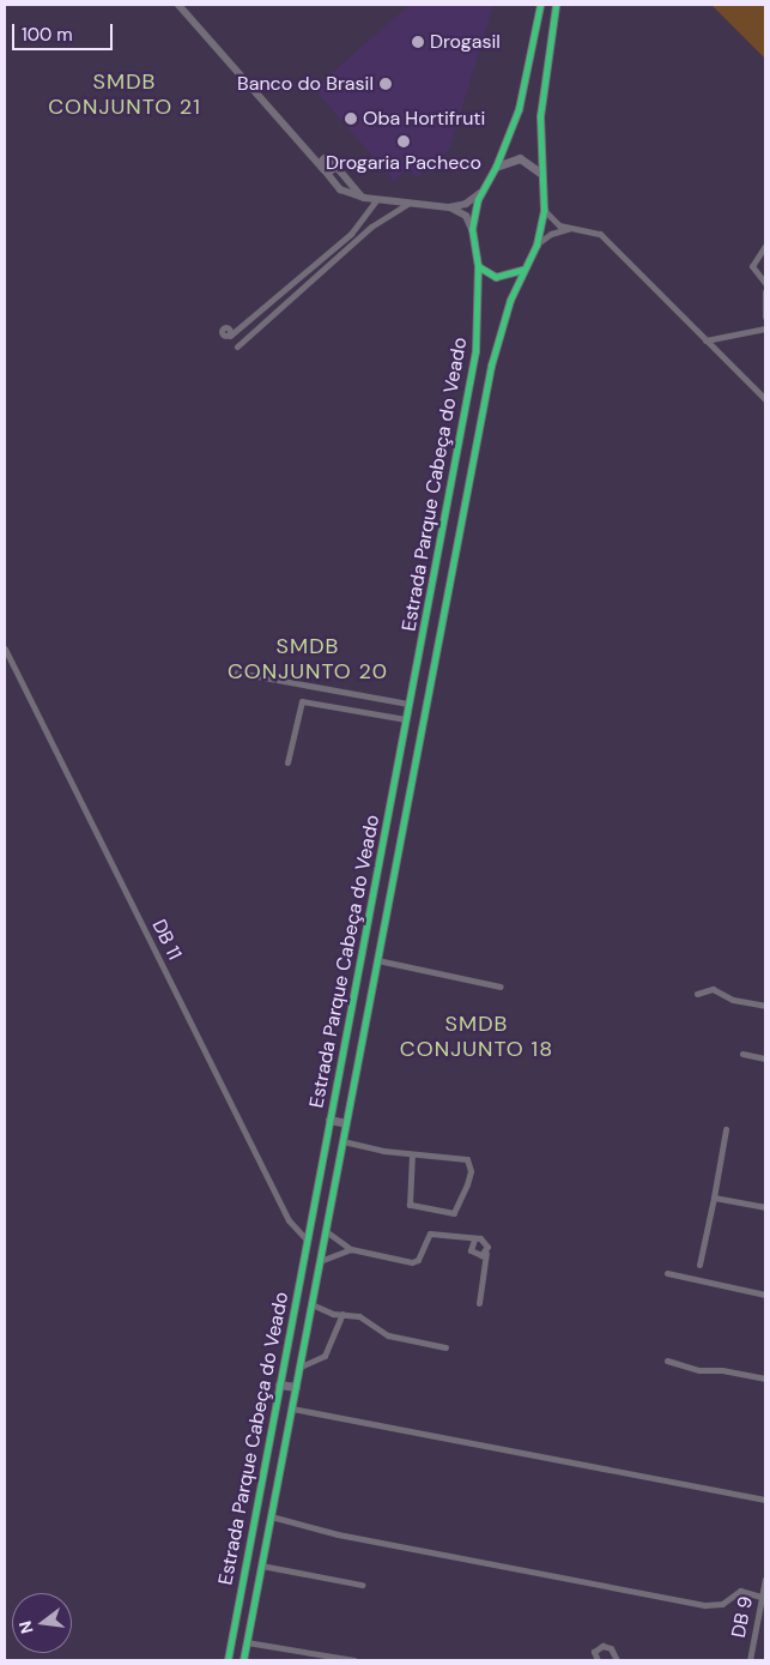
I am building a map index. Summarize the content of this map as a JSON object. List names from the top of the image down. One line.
{"streets":{"main road":["Estrada Parque Cabeça do Veado"],"street":["DB 11","DB 9"]},"crossings":[["Estrada Parque Cabeça do Veado","DB 11"]],"districts":["SMDB CONJUNTO 21","SMDB CONJUNTO 20","SMDB CONJUNTO 18"],"places":["Drogasil","Banco do Brasil","Oba Hortifruti","Drogaria Pacheco"],"scale_bar":"100 m","north":"left"}
